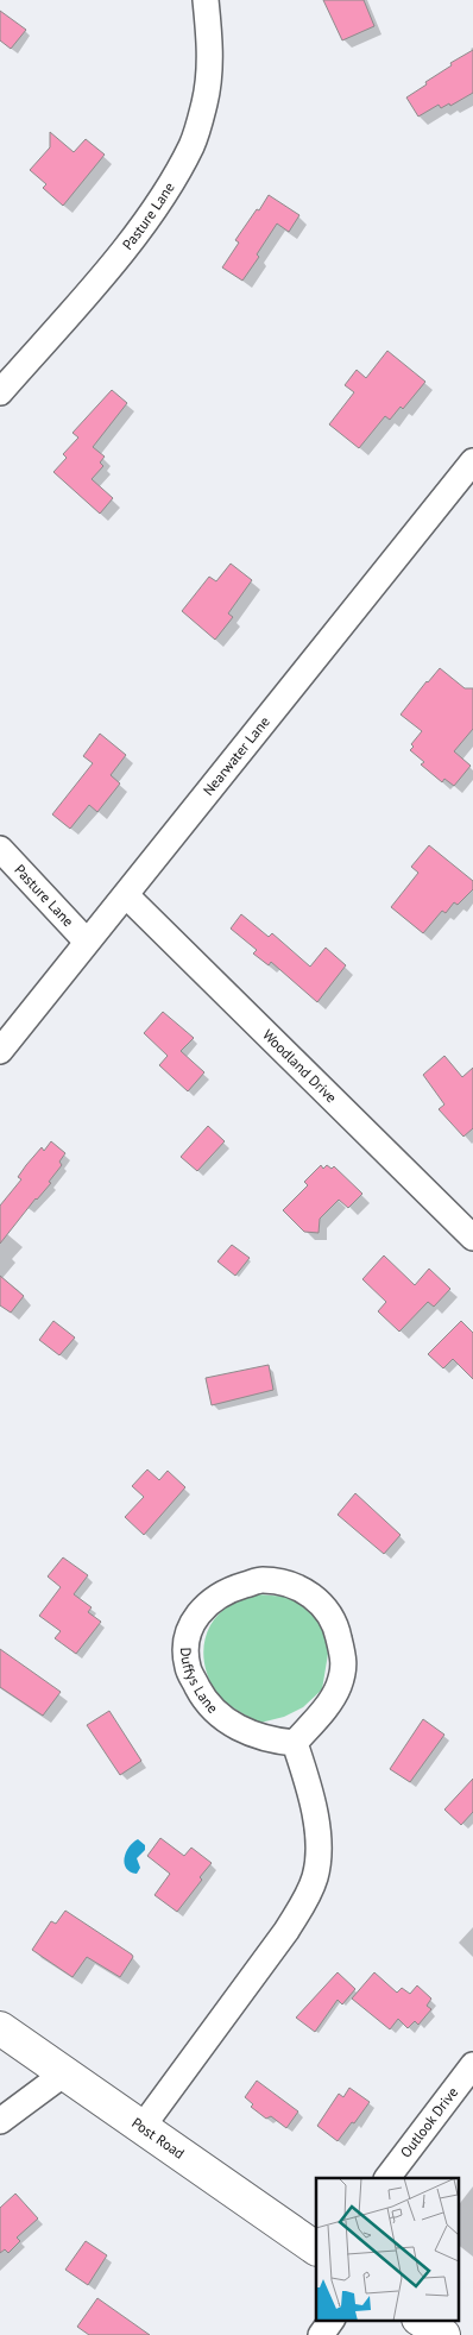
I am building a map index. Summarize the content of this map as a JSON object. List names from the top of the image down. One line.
{"streets":{"main road":["Post Road"],"street":["Pasture Lane","Nearwater Lane","Woodland Drive","Duffys Lane","Outlook Drive"]},"crossings":[["Pasture Lane","Nearwater Lane"],["Nearwater Lane","Woodland Drive"]]}
